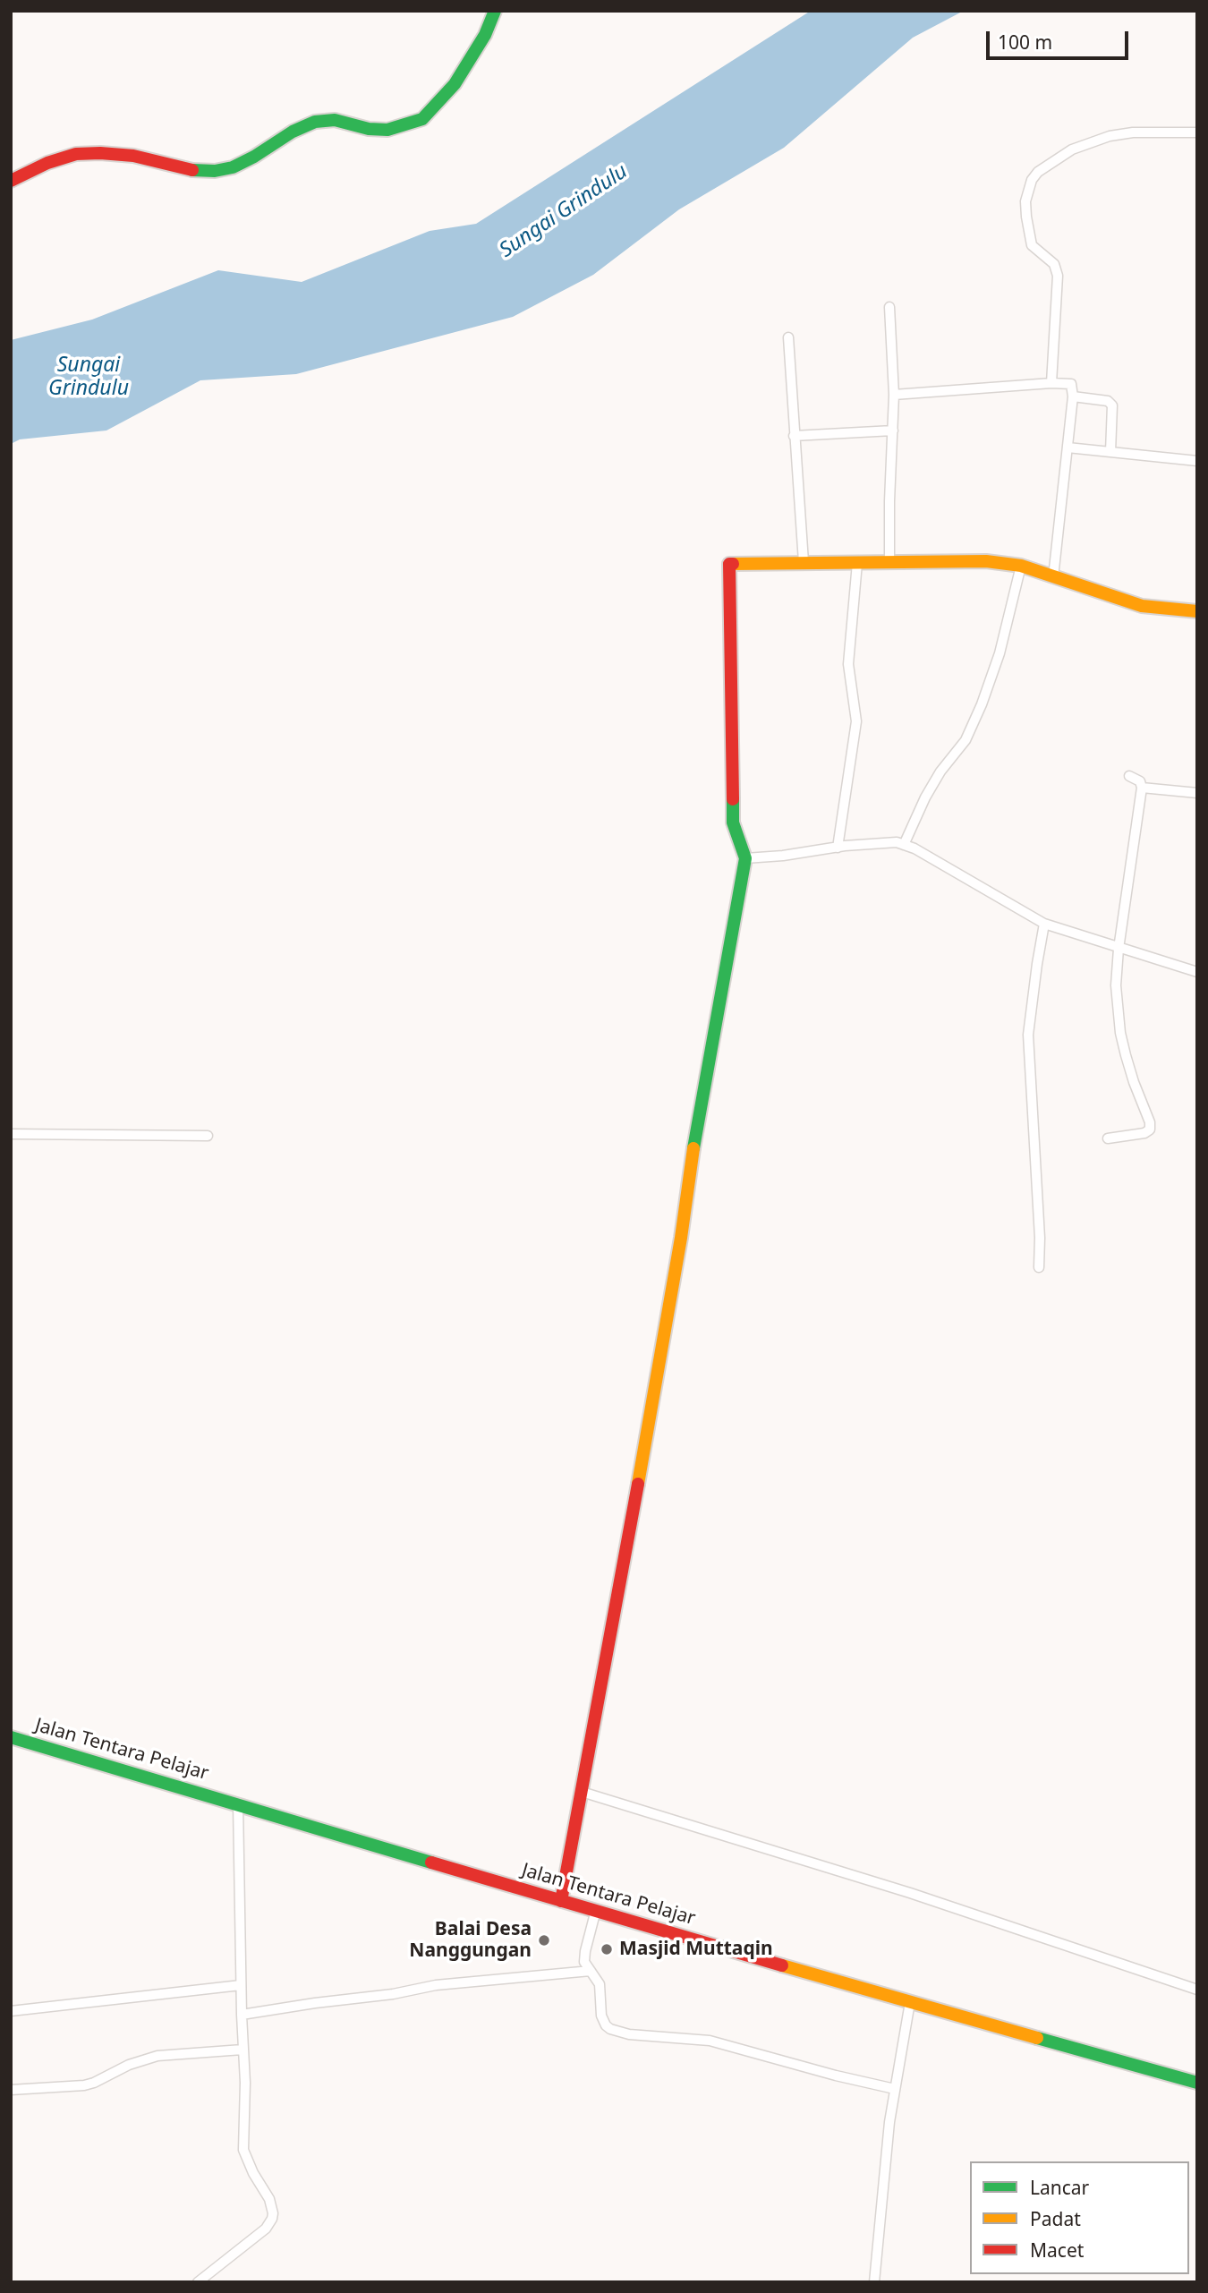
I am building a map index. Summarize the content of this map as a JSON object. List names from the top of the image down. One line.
{"streets":{"street":["Jalan Tentara Pelajar"]},"water":["Sungai Grindulu"],"places":["Balai Desa Nanggungan","Masjid Muttaqin"],"legend":["Lancar","Padat","Macet"],"scale_bar":"100 m"}
